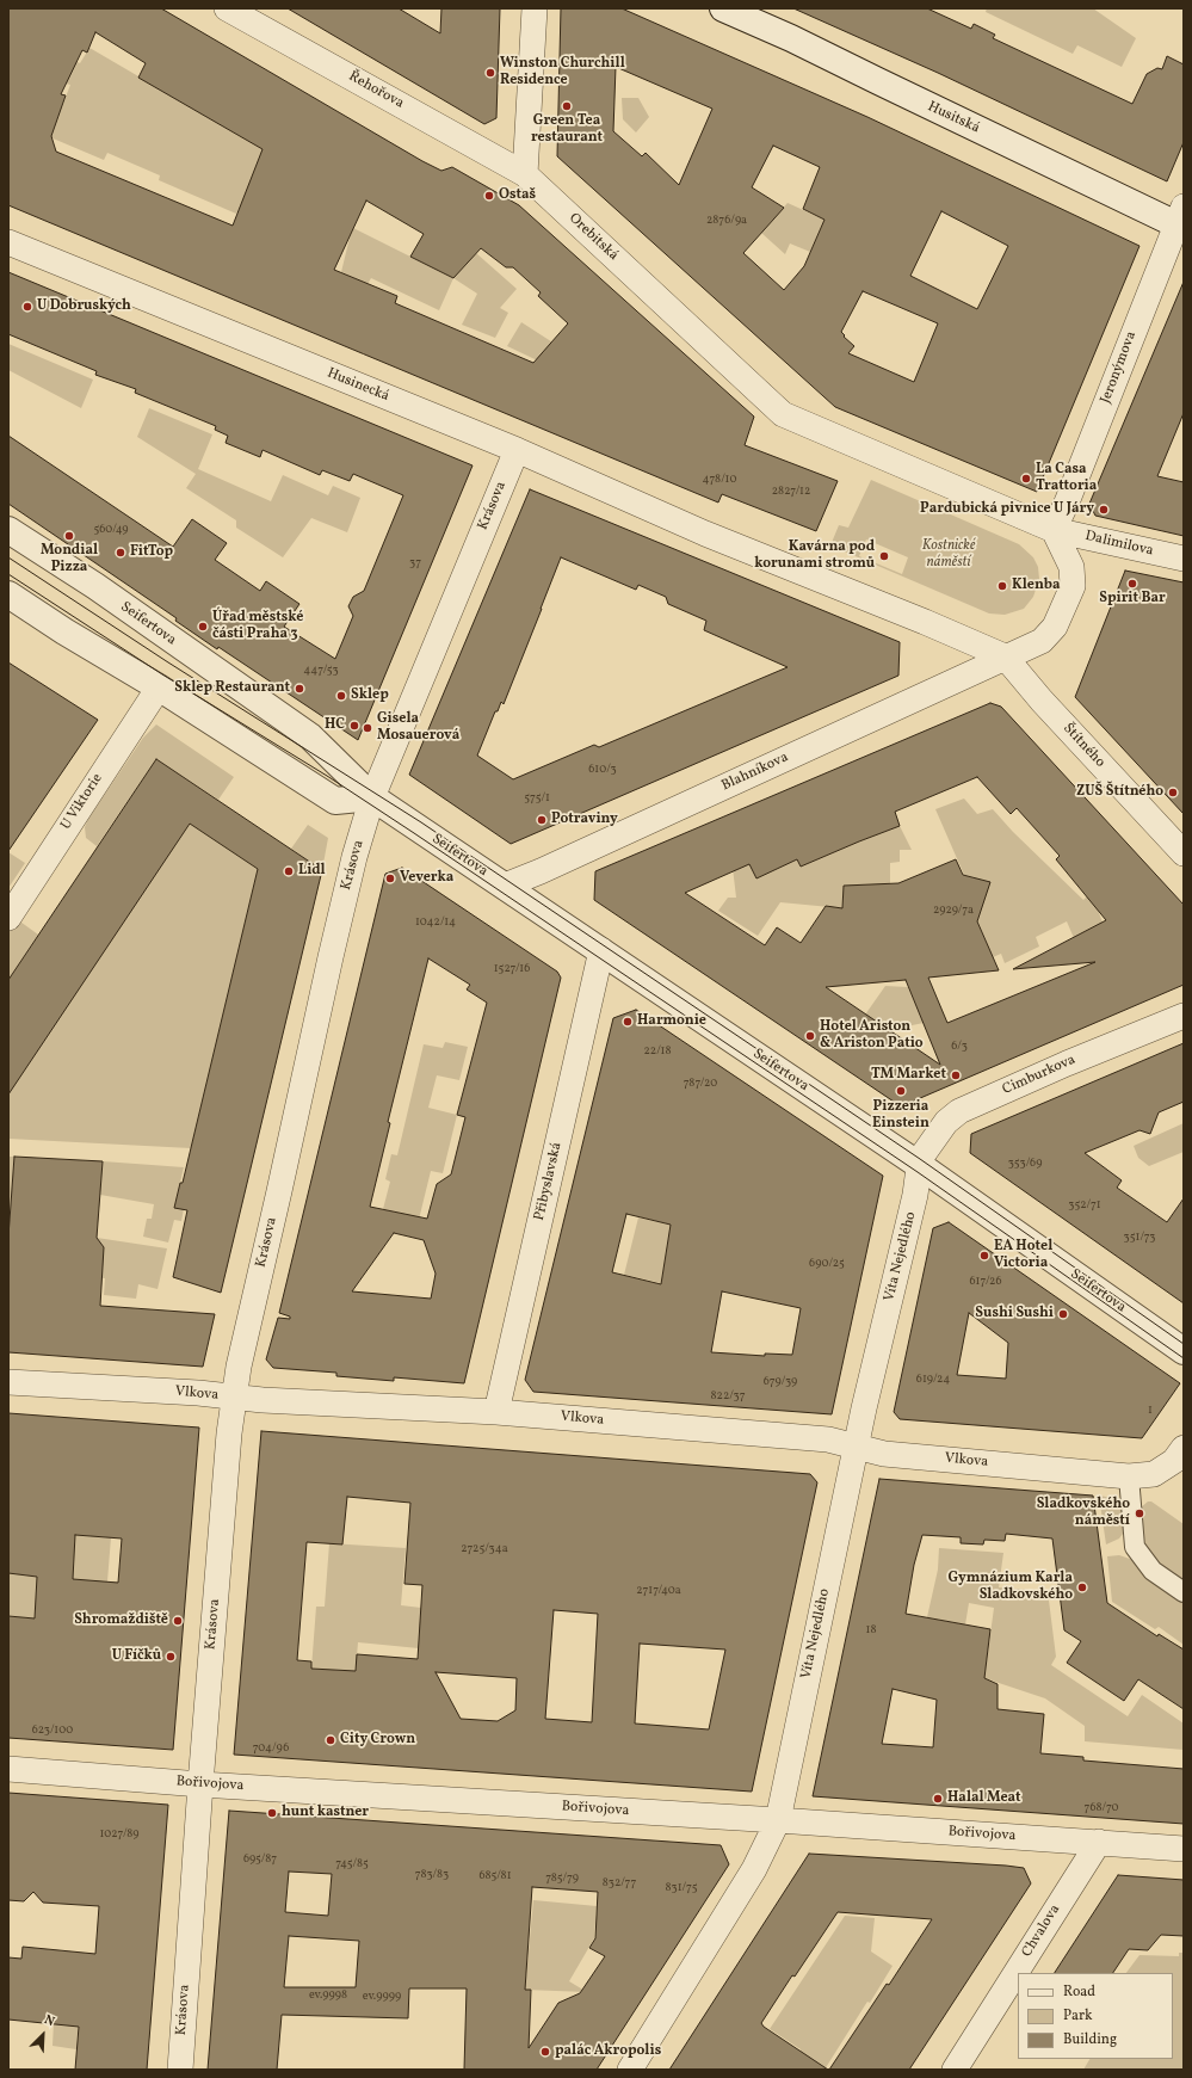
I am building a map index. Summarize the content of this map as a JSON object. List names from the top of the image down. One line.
{"streets":{"street":["Řehořova","Husitská","Orebitská","Jeronýmova","Husinecká","Krásova","Dalimilova","Seifertova","Štítného","Blahníkova","U Viktorie","Cimburkova","Přibyslavská","Víta Nejedlého","Vlkova","Bořivojova","Chvalova"]},"crossings":[["Řehořova","Orebitská"],["Husitská","Jeronýmova"],["Orebitská","Jeronýmova"],["Orebitská","Dalimilova"],["Jeronýmova","Dalimilova"],["Husinecká","Krásova"],["Husinecká","Štítného"],["Husinecká","Blahníkova"],["Krásova","Seifertova"],["Krásova","Vlkova"],["Krásova","Bořivojova"],["Seifertova","Blahníkova"],["Seifertova","Cimburkova"],["Seifertova","Přibyslavská"],["Seifertova","Víta Nejedlého"],["Štítného","Blahníkova"],["Cimburkova","Víta Nejedlého"],["Přibyslavská","Vlkova"],["Víta Nejedlého","Vlkova"],["Víta Nejedlého","Bořivojova"],["Bořivojova","Chvalova"]],"parks":["Kostnické náměstí"],"places":["Winston Churchill Residence","Green Tea restaurant","Ostaš","U Dobruských","La Casa Trattoria","Pardubická pivnice U Járy","Mondial Pizza","FitTop","Kavárna pod korunami stromů","Spirit Bar","Klenba","Úřad městské části Praha 3","Sklep Restaurant","Sklep","HC","Gisela Mosauerová","ZUŠ Štítného","Potraviny","Lidl","Veverka","Harmonie","Hotel Ariston & Ariston Patio","TM Market","Pizzeria Einstein","EA Hotel Victoria","Sushi Sushi","Sladkovského náměstí","Gymnázium Karla Sladkovského","Shromaždiště","U Fíčků","City Crown","Halal Meat","hunt kastner","palác Akropolis"],"house_numbers":["2876/9a","478/10","2827/12","560/49","37","447/53","610/3","575/1","2929/7a","1042/14","1527/16","6/3","22/18","787/20","353/69","352/71","351/73","690/25","617/26","619/24","679/39","822/37","1","2725/34a","2717/40a","18","623/100","704/96","768/70","1027/89","695/87","745/85","783/83","685/81","785/79","832/77","831/75","ev.9998","ev.9999"],"legend":["Road","Park","Building"],"north":"top right"}
